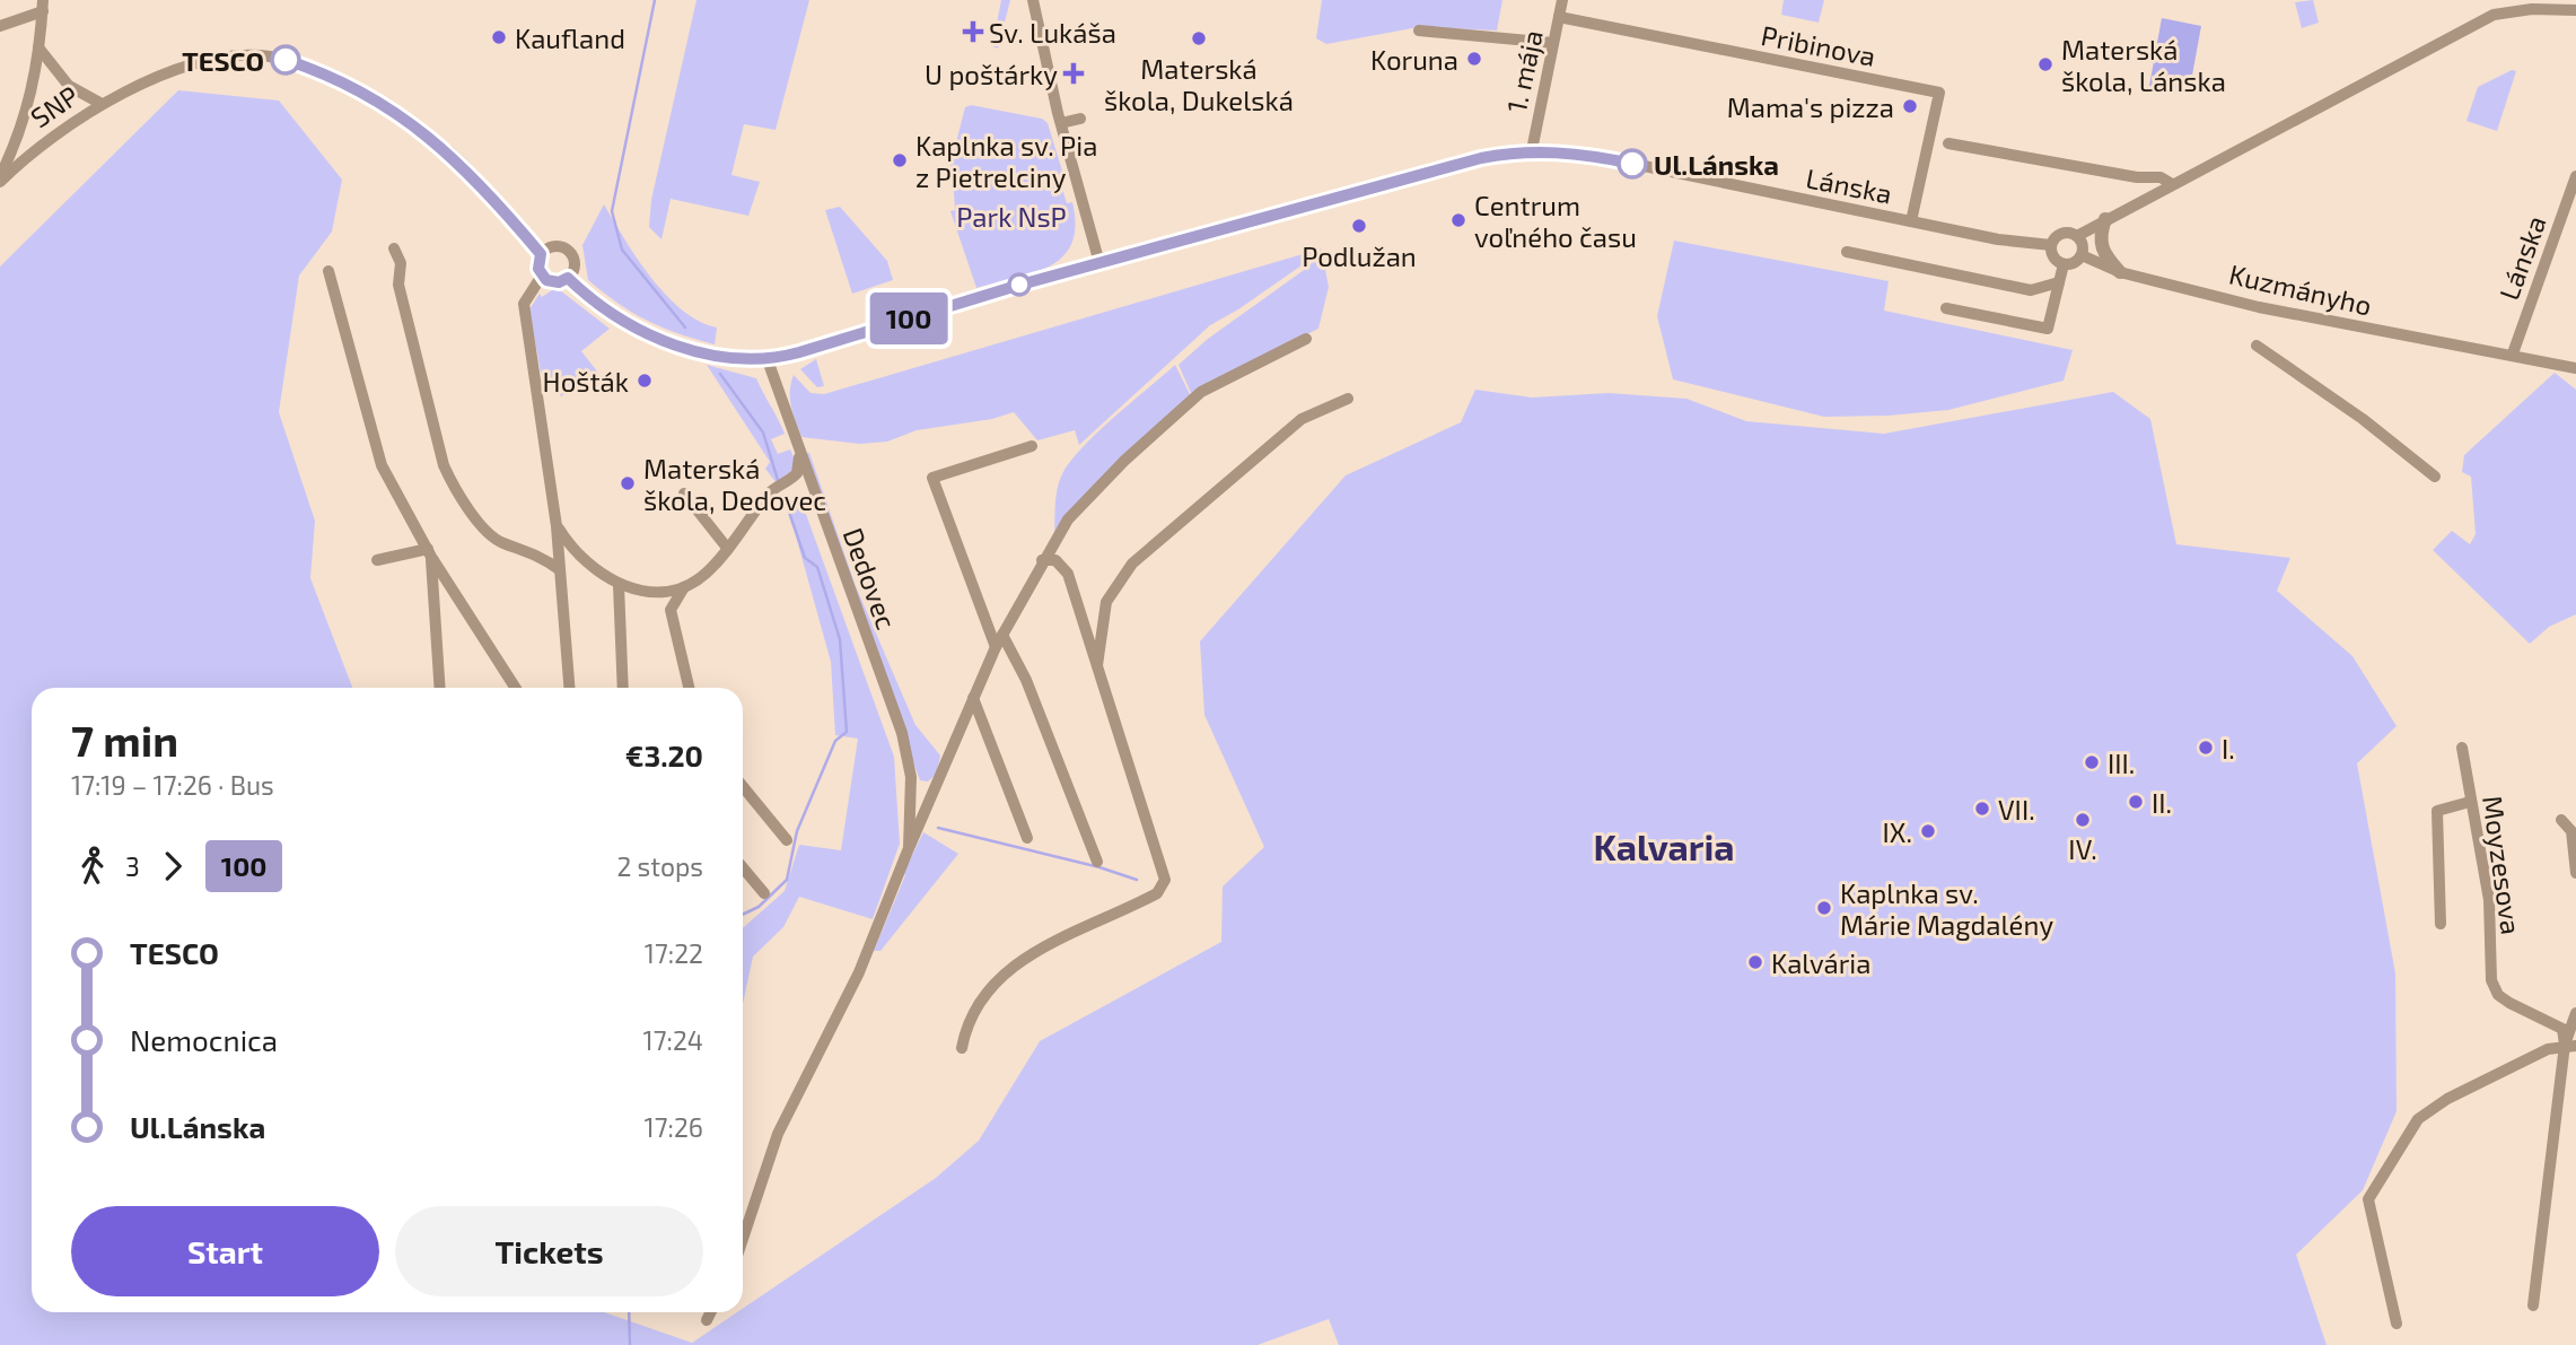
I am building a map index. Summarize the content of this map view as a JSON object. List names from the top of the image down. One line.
{"streets":{"street":["Pribinova","1. mája","SNP","Lánska","Kuzmányho","Dedovec","Moyzesova"]},"crossings":[["Pribinova","1. mája"],["Pribinova","Lánska"],["1. mája","Lánska"],["Lánska","Kuzmányho"],["Lánska","Dedovec"]],"districts":["Kalvaria"],"parks":["Park NsP"],"places":{"health":["Sv. Lukáša","U poštárky"],"other":["Kaufland","Materská škola, Dukelská","Koruna","TESCO","Materská škola, Lánska","Mama's pizza","Kaplnka sv. Pia z Pietrelciny","Ul.Lánska","Centrum voľného času","Podlužan","Hošták","Materská škola, Dedovec","I.","III.","II.","VII.","IV.","IX.","Kaplnka sv. Márie Magdalény","Kalvária"]},"lines":["bus line 100"],"page":{"on_map":"100","heading":["7 min","17:19 – 17:26 · Bus","€3.20"],"legs":["3","100","2 stops"],"list":[{"name":"TESCO","value":"17:22"},{"name":"Nemocnica","value":"17:24"},{"name":"Ul.Lánska","value":"17:26"}],"buttons":["Start","Tickets"]}}
